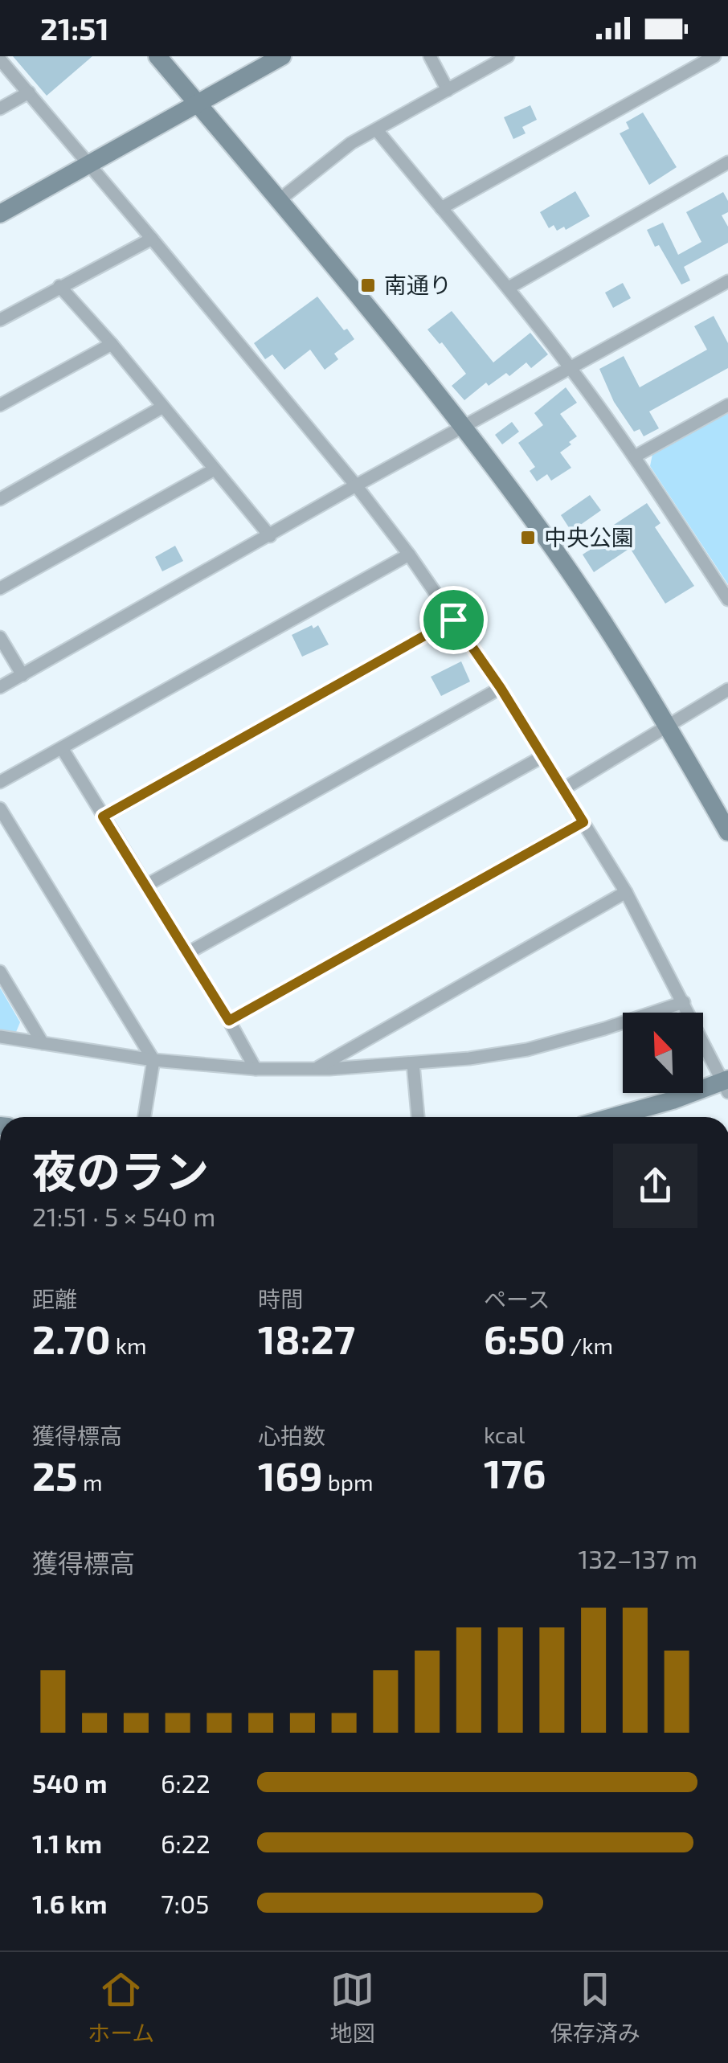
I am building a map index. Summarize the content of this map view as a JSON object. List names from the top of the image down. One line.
{"places":{"transit":["南通り","中央公園"]},"north":"top left","page":{"status":"21:51","heading":["夜のラン","21:51 · 5 × 540 m"],"stats":[["距離","2.70 km"],["時間","18:27"],["ペース","6:50 /km"],["獲得標高","25 m"],["心拍数","169 bpm"],["kcal","176"]],"chart":["獲得標高","132–137 m"],"list":[{"name":"540 m","note":"6:22"},{"name":"1.1 km","note":"6:22"},{"name":"1.6 km","note":"7:05"}],"tabs":["ホーム","地図","保存済み"]}}
